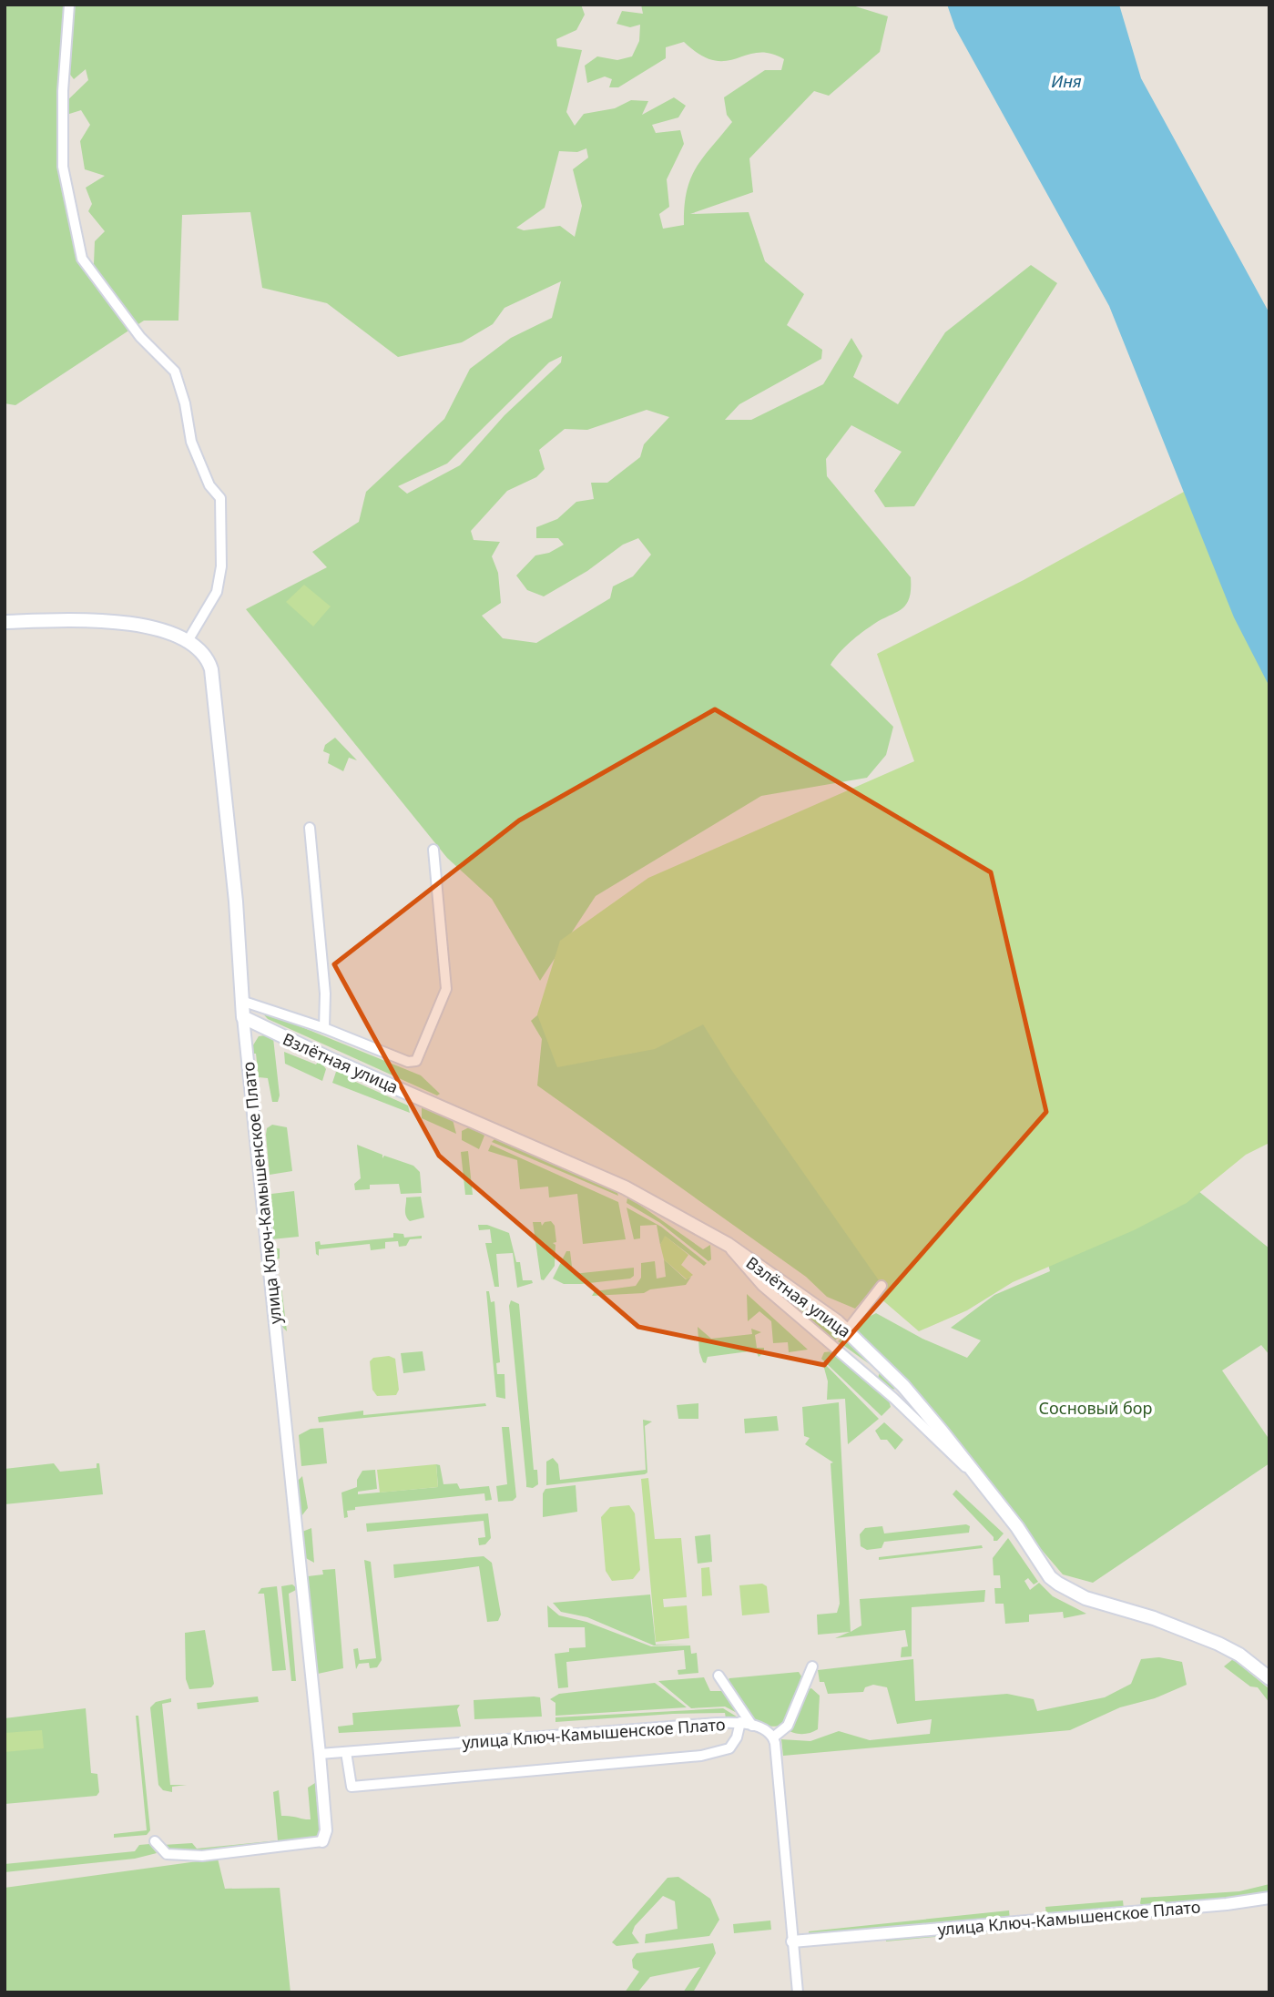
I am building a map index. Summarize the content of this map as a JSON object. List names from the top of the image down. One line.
{"streets":{"main road":["Взлётная улица","улица Ключ-Камышенское Плато"]},"crossings":[["Взлётная улица","улица Ключ-Камышенское Плато"]],"water":["Иня"],"parks":["Сосновый бор"]}
